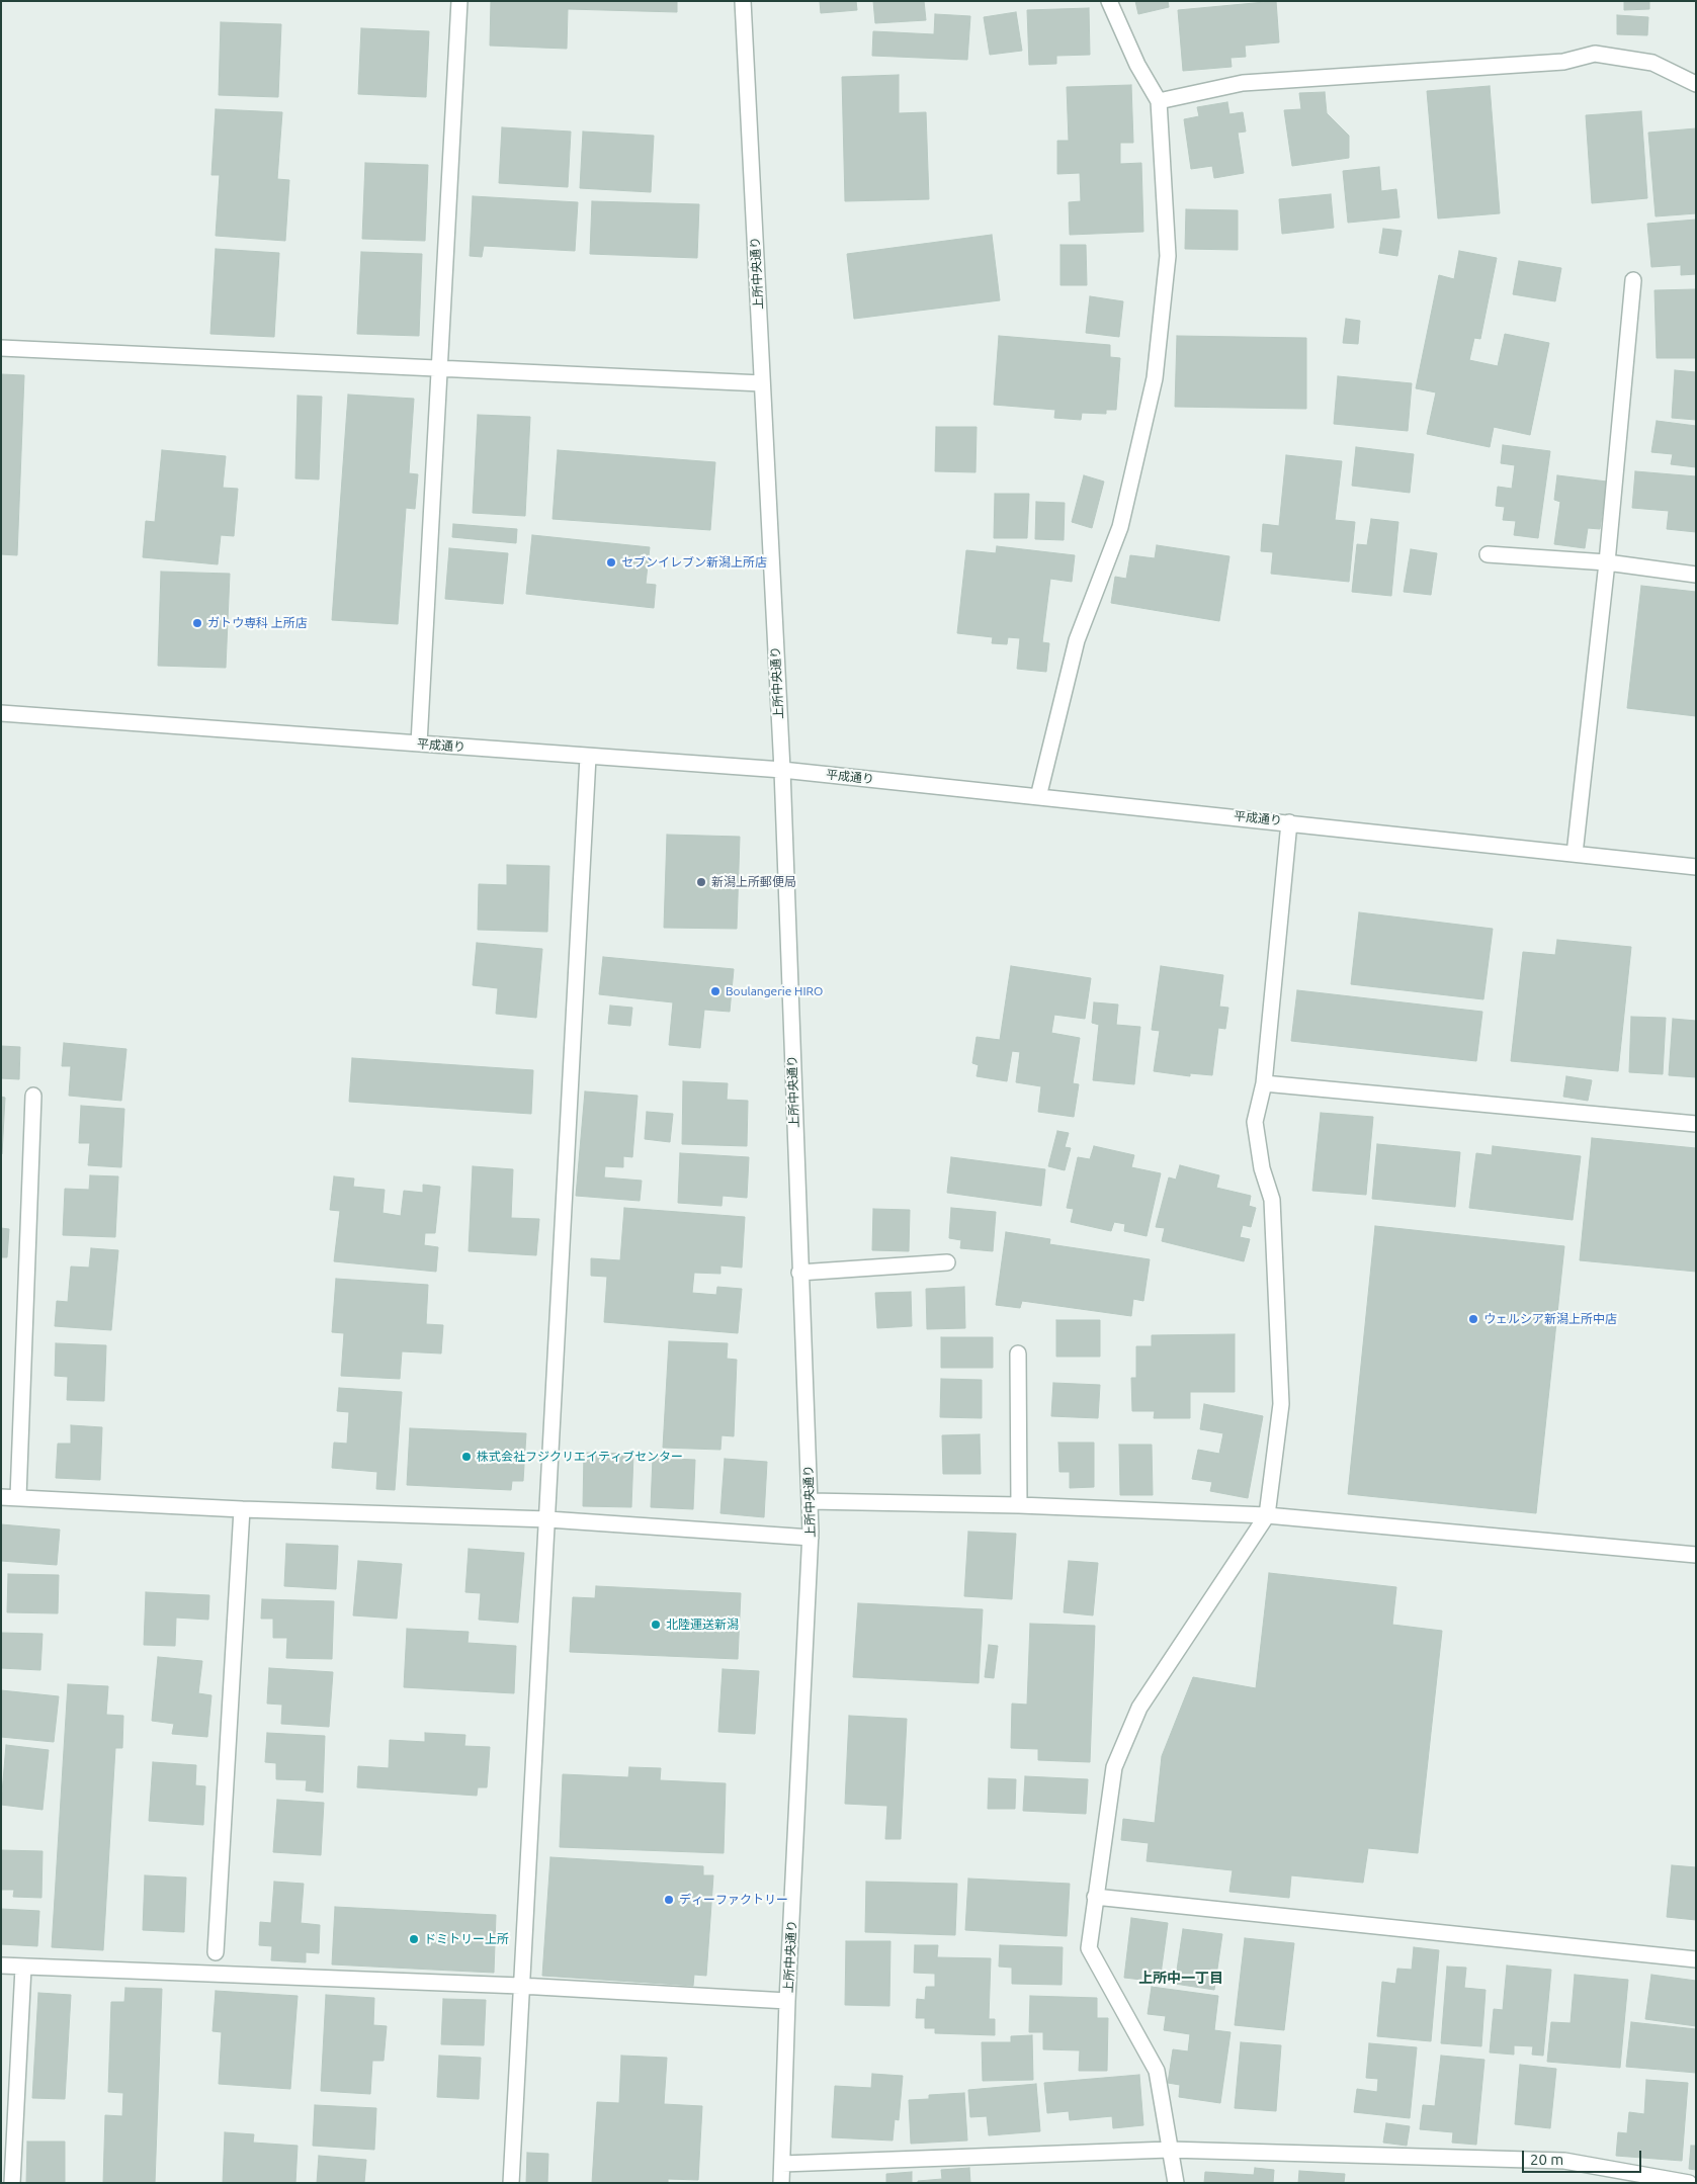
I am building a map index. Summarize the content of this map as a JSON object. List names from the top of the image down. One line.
{"streets":{"street":["上所中央通り","平成通り"]},"crossings":[["上所中央通り","平成通り"]],"districts":["上所中一丁目"],"places":["セブンイレブン新潟上所店","ガトウ専科 上所店","新潟上所郵便局","Boulangerie HIRO","ウェルシア新潟上所中店","株式会社フジクリエイティブセンター","北陸運送新潟","ディーファクトリー","ドミトリー上所"],"scale_bar":"20 m"}
